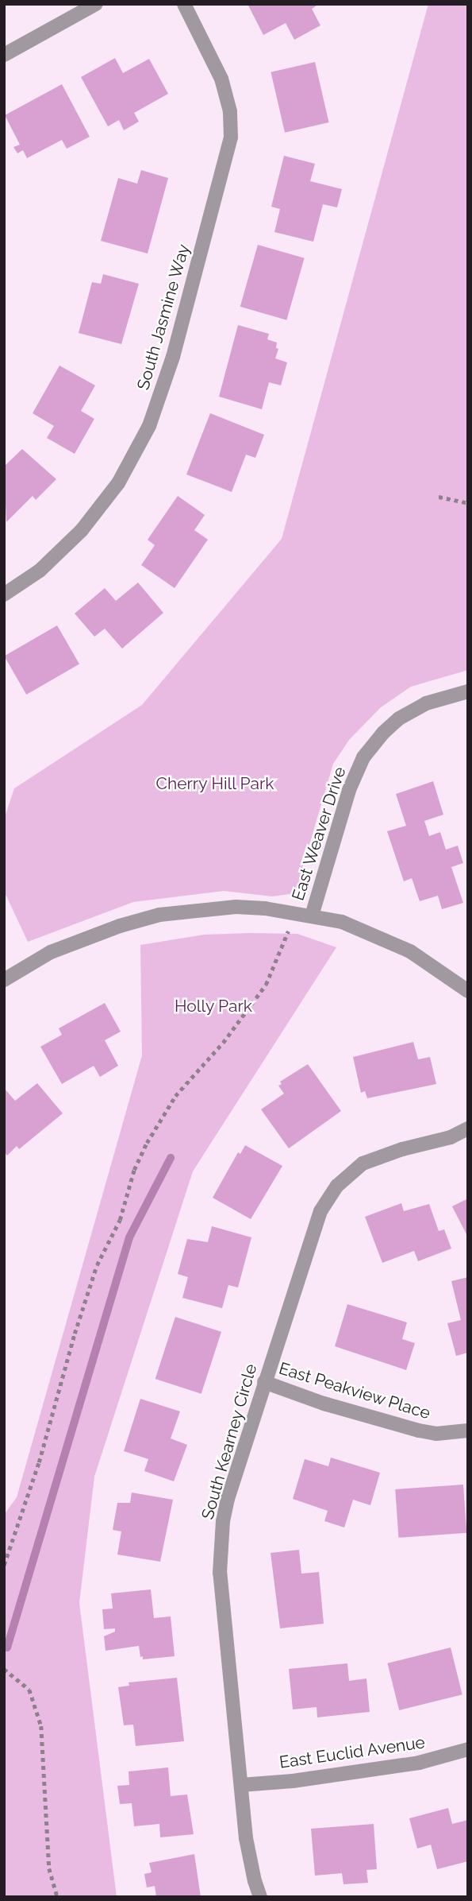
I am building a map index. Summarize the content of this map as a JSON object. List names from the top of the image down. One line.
{"streets":{"street":["South Jasmine Way","East Weaver Drive","East Peakview Place","South Kearney Circle","East Euclid Avenue"]},"crossings":[["East Peakview Place","South Kearney Circle"],["South Kearney Circle","East Euclid Avenue"]],"parks":["Cherry Hill Park","Holly Park"]}
